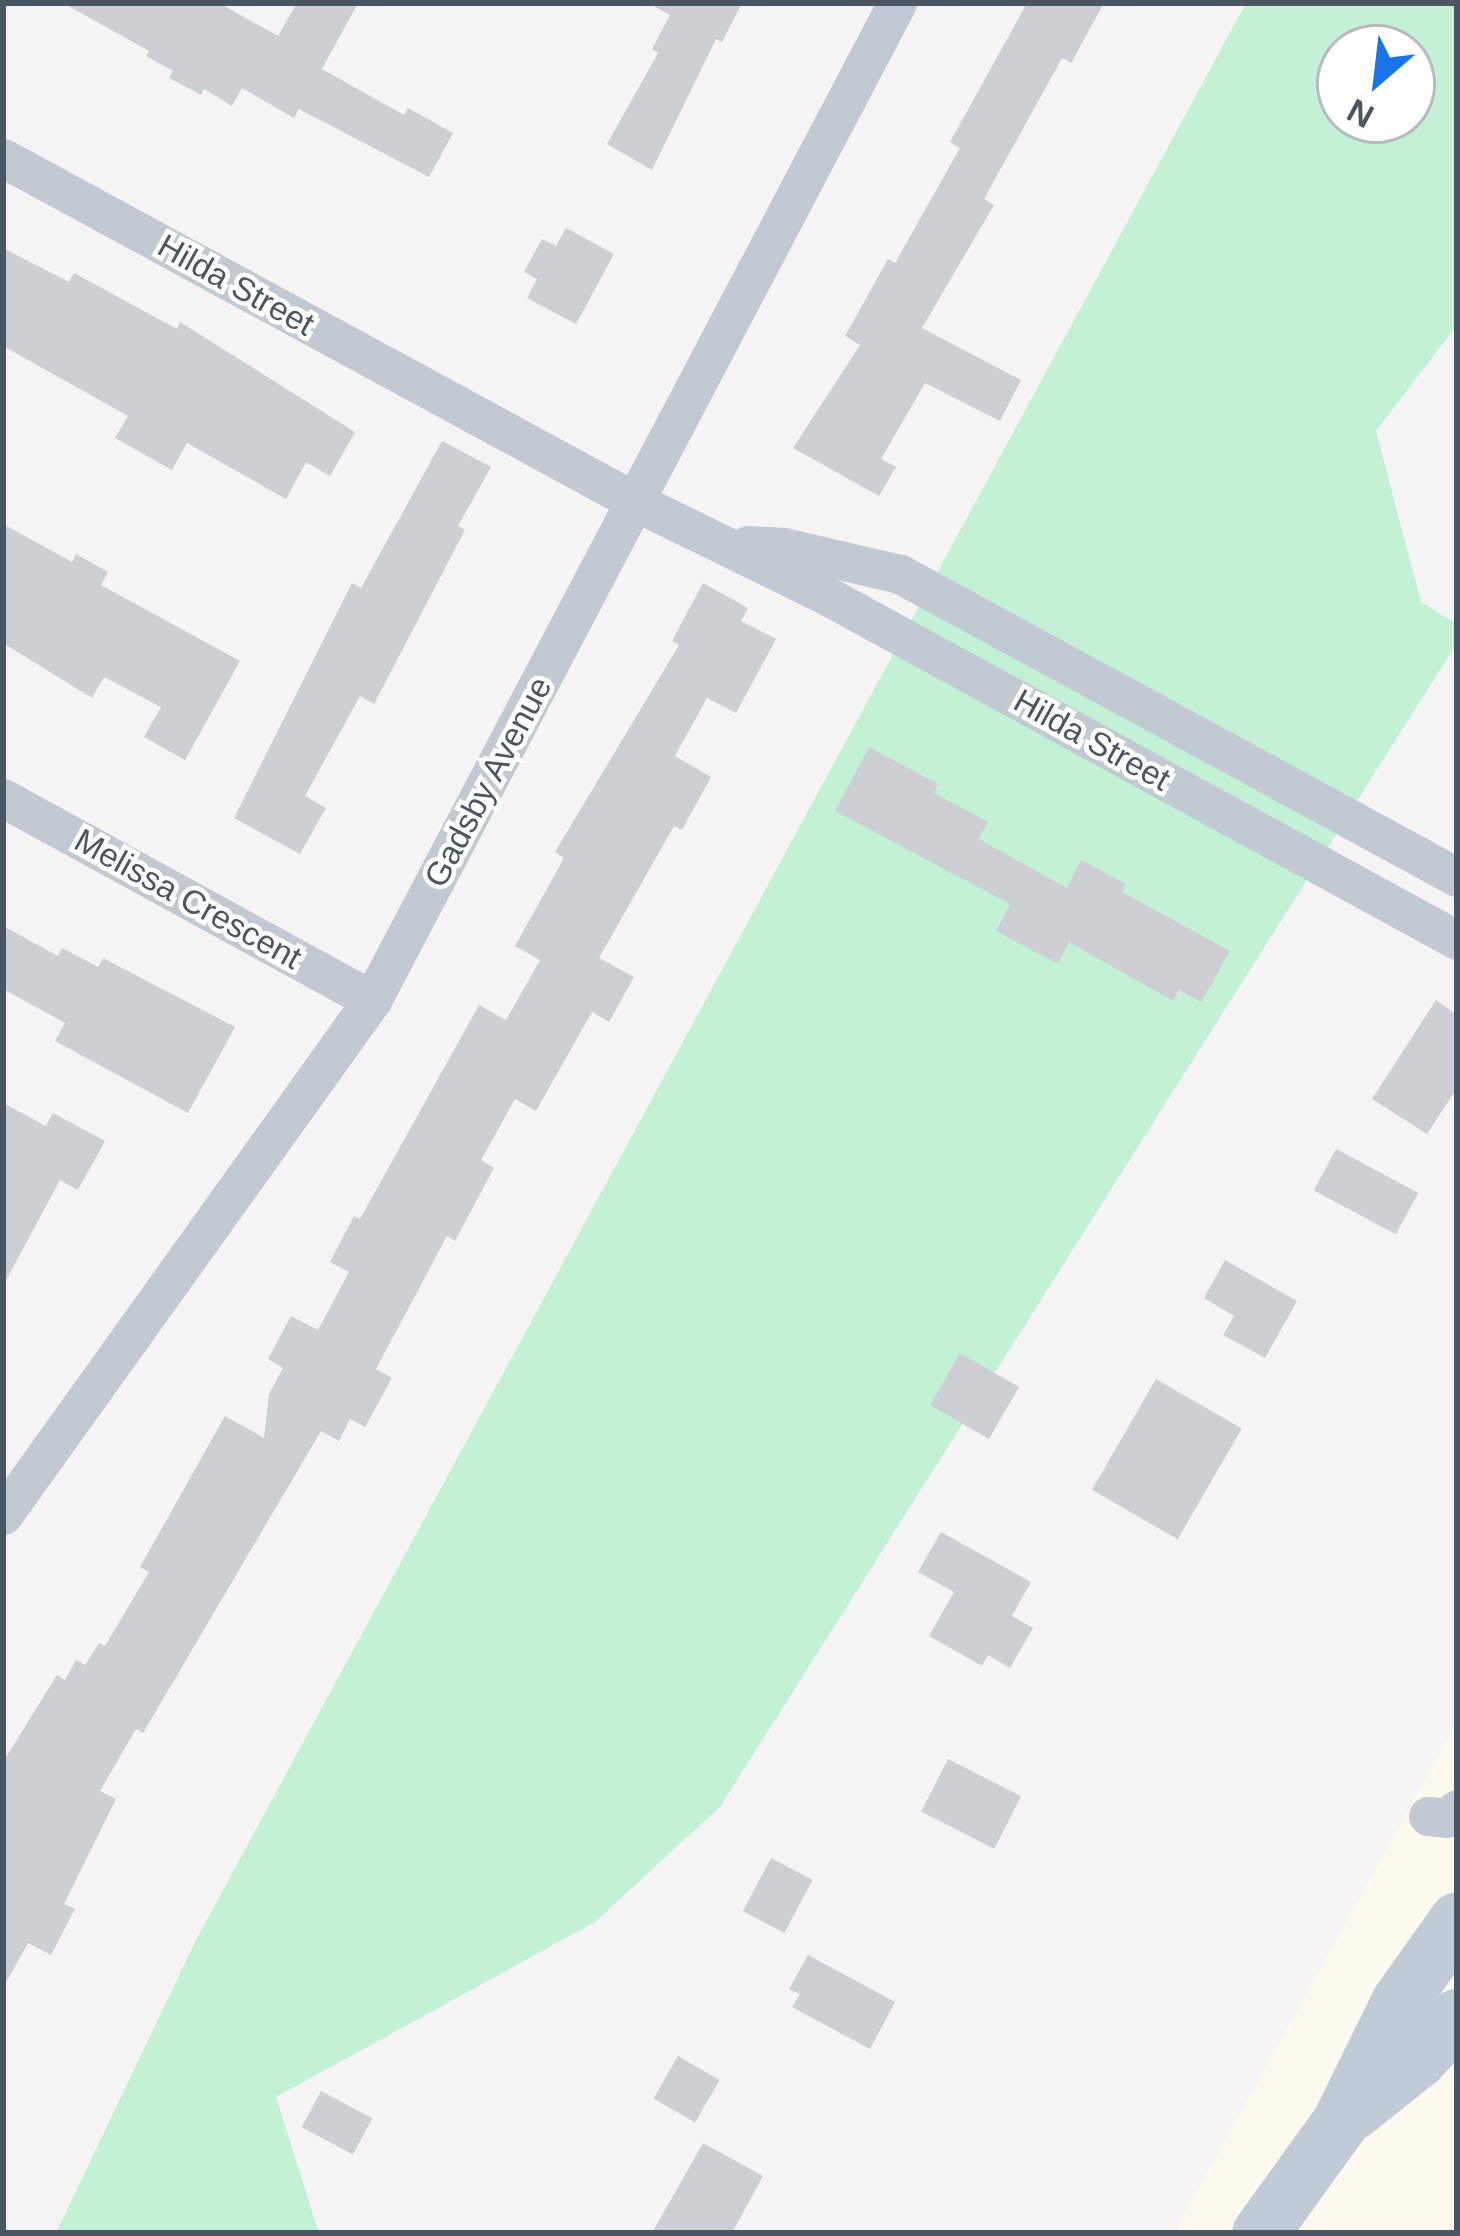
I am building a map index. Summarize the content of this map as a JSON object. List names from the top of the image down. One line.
{"streets":{"street":["Hilda Street","Gadsby Avenue","Melissa Crescent"]},"crossings":[["Hilda Street","Gadsby Avenue"],["Gadsby Avenue","Melissa Crescent"]],"north":"bottom left"}
